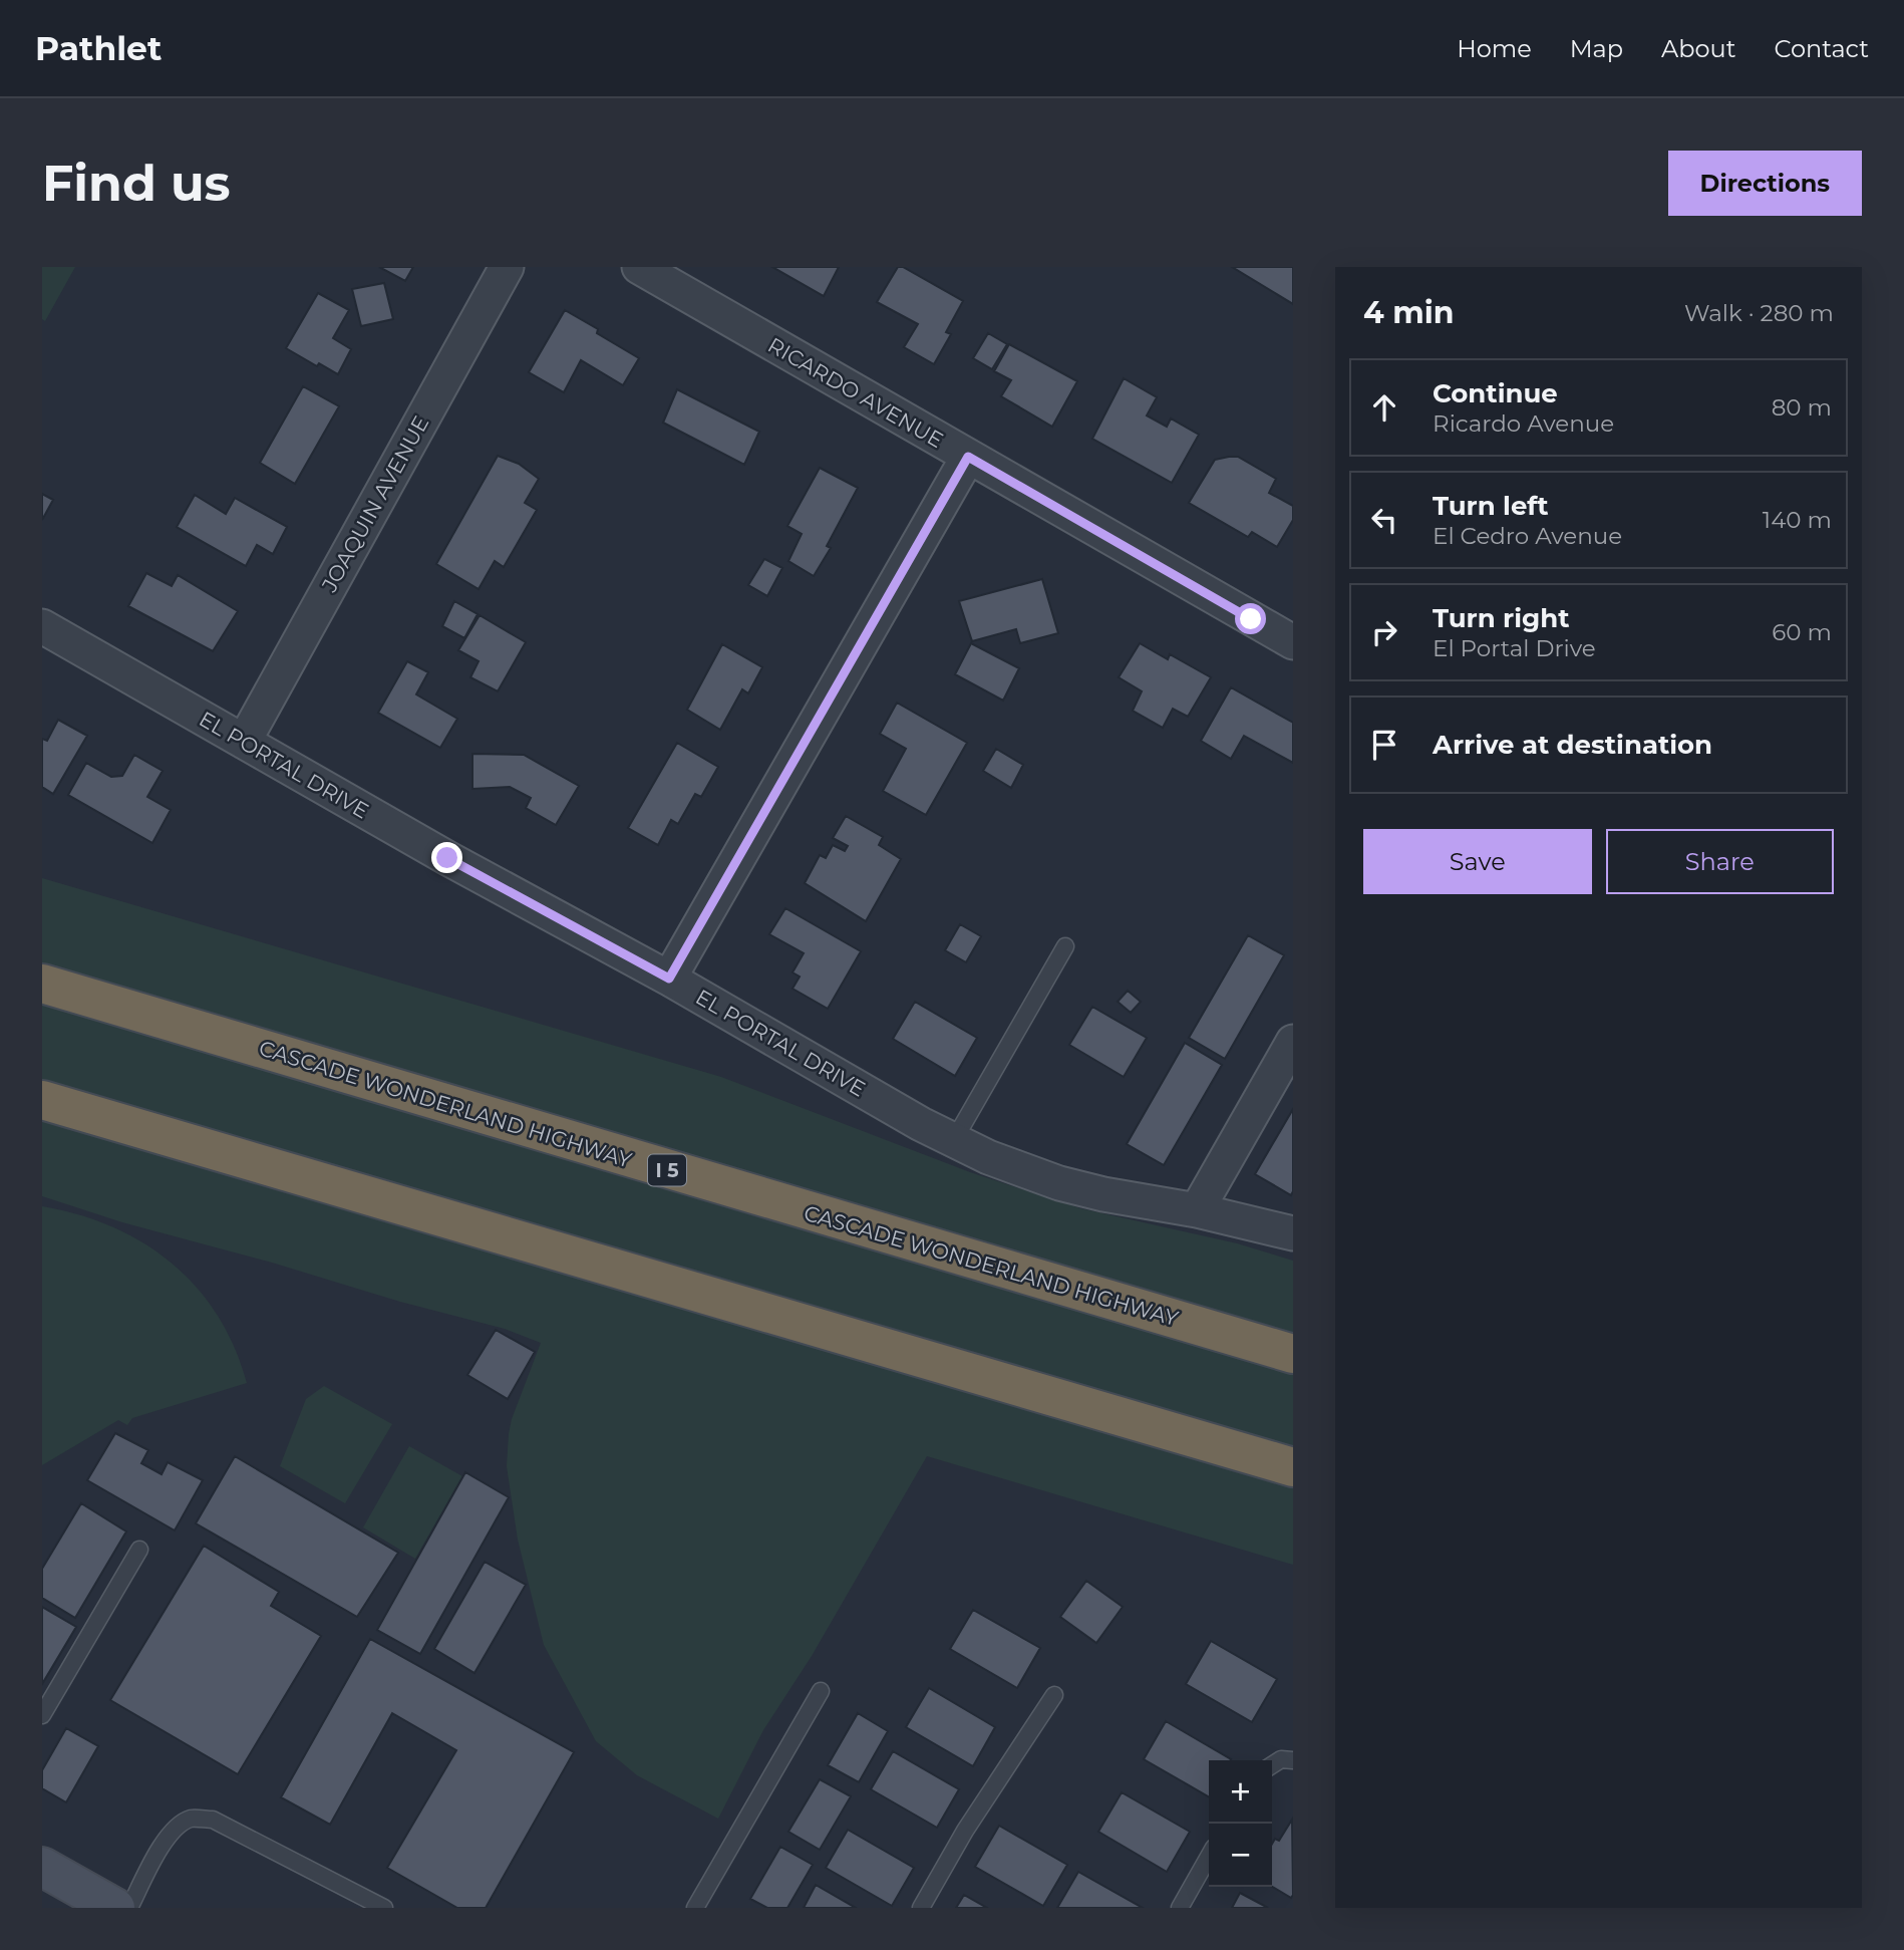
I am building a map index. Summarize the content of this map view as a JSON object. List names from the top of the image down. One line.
{"streets":{"highway":["CASCADE WONDERLAND HIGHWAY","I 5"],"street":["RICARDO AVENUE","JOAQUIN AVENUE","EL PORTAL DRIVE"]},"crossings":[["JOAQUIN AVENUE","EL PORTAL DRIVE"]],"page":{"header":"Pathlet","nav":["Home","Map","About","Contact"],"buttons":["Directions",["Save","Share"]],"title":"Find us","heading":["4 min","Walk · 280 m"],"list":[["Continue","Ricardo Avenue","80 m"],["Turn left","El Cedro Avenue","140 m"],["Turn right","El Portal Drive","60 m"],"Arrive at destination"],"map_buttons":["+","−"]}}
